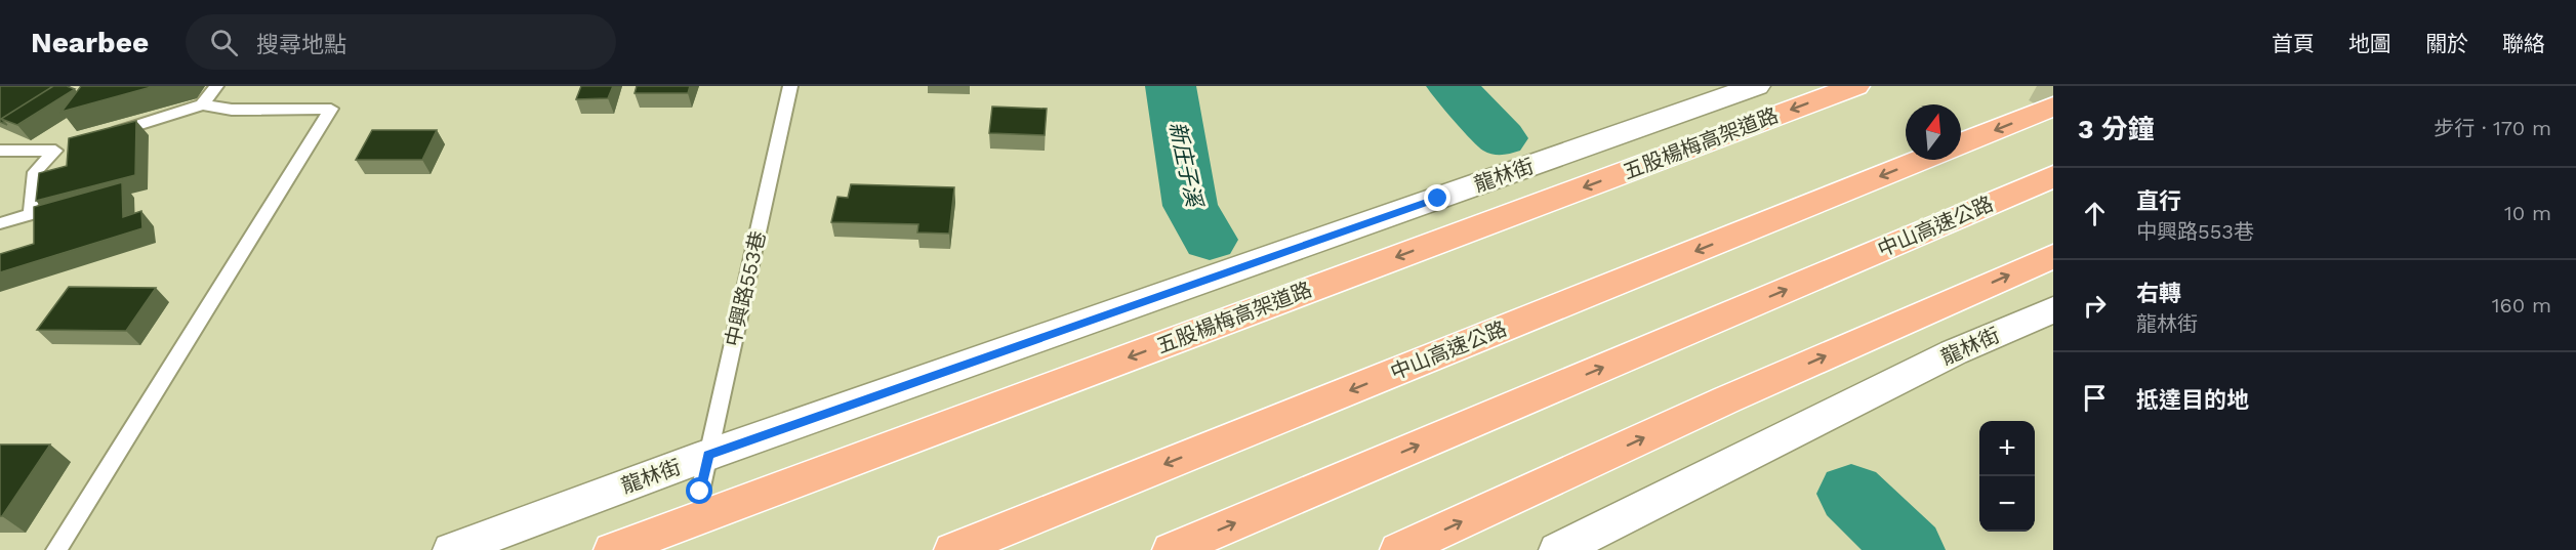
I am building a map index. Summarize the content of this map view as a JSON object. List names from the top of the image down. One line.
{"streets":{"highway":["五股楊梅高架道路","中山高速公路"],"street":["龍林街"],"lane":["中興路553巷"]},"crossings":[["龍林街","中興路553巷"]],"water":["新庄子溪"],"north":"top","page":{"header":"Nearbee","search":"搜尋地點","nav":["首頁","地圖","關於","聯絡"],"heading":["3 分鐘","步行 · 170 m"],"list":[["直行","中興路553巷","10 m"],["右轉","龍林街","160 m"],"抵達目的地"],"map_buttons":["+","−"]}}
